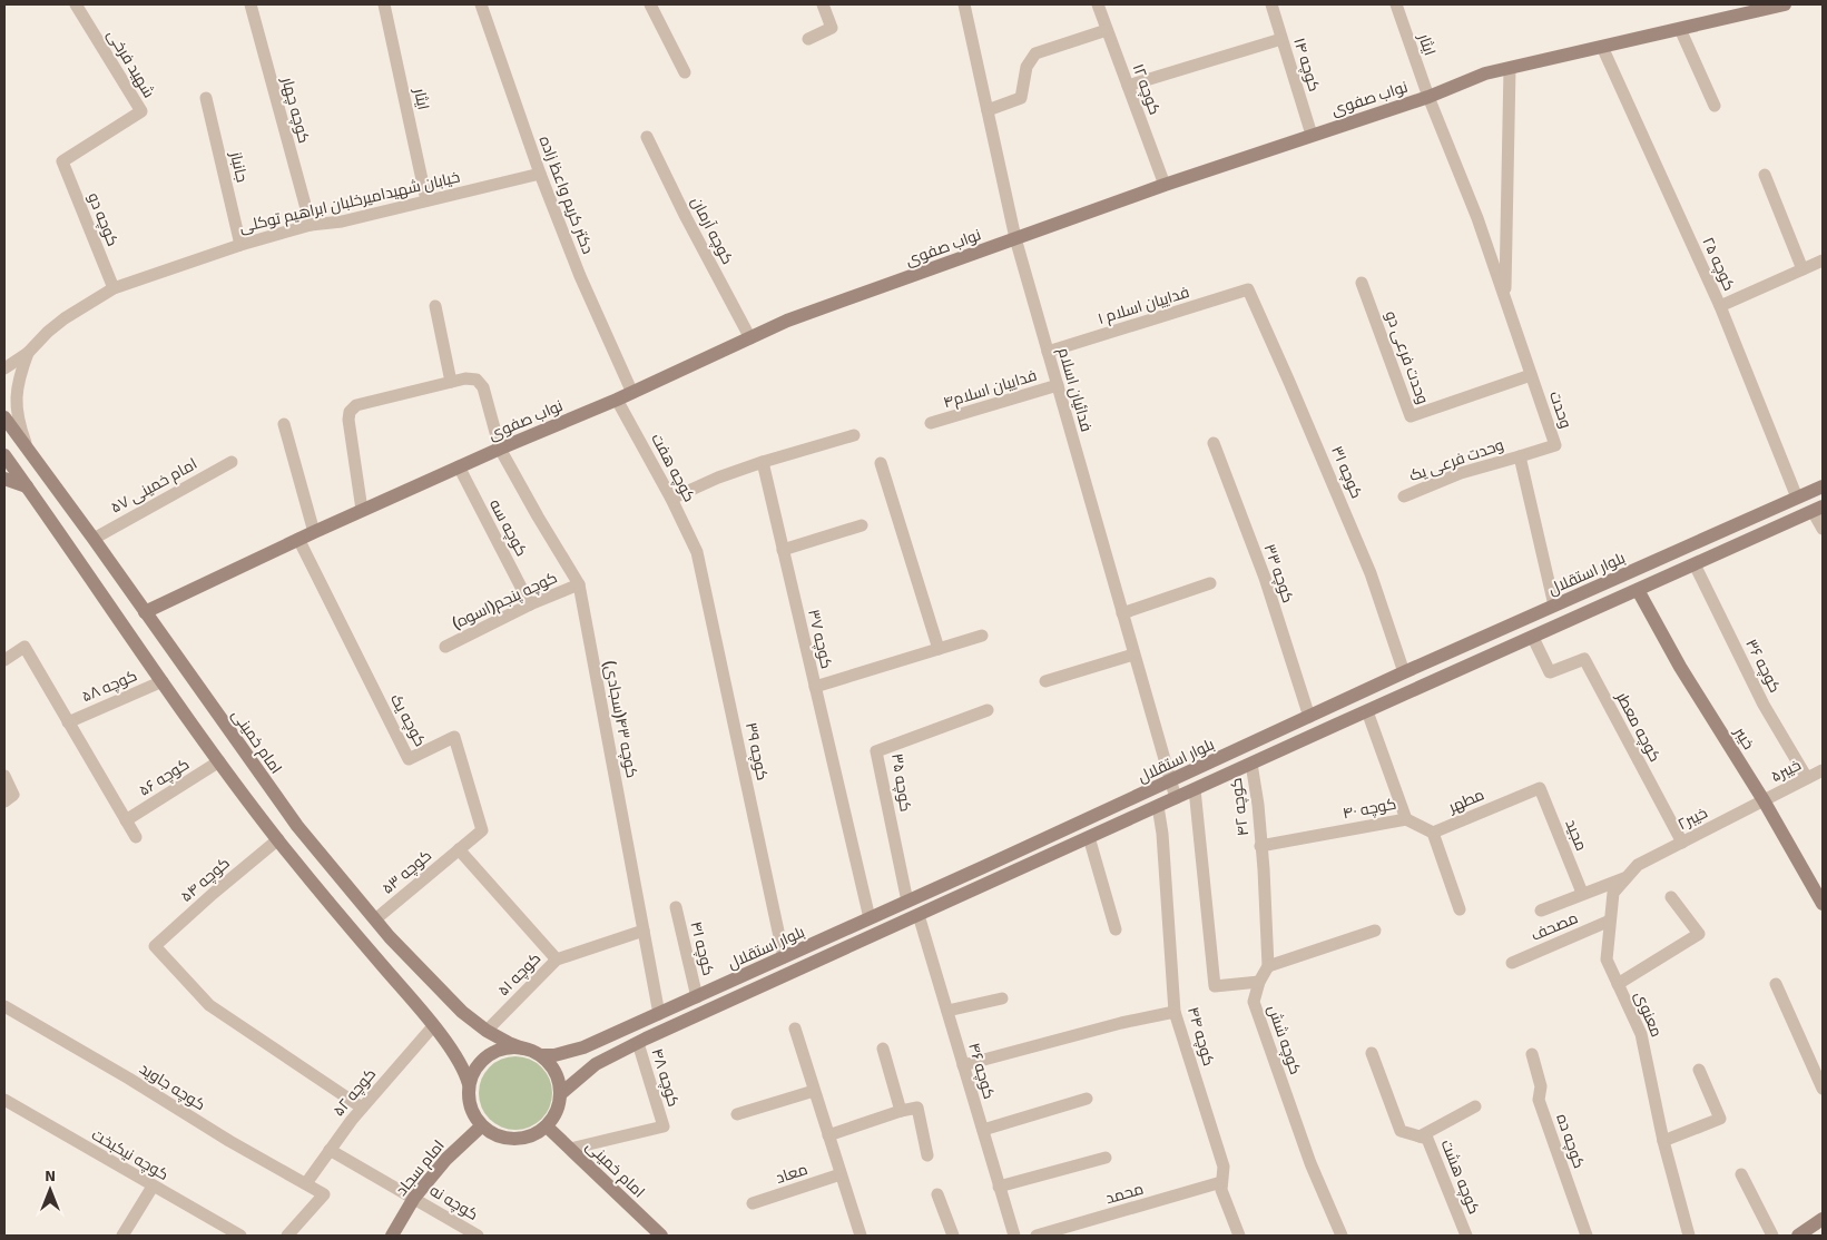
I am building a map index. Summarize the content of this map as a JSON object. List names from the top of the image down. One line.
{"streets":{"main road":["نواب صفوی","بلوار استقلال","خیبر","امام خمینی","امام سجاد"],"street":["ایثار","شهید فرخی","کوچه ۱۴","کوچه ۱۲","کوچه چهار","جانباز","دکتر کریم واعظ زاده","خیابان شهیدامیرخلبان ابراهیم توکلی","کوچه دو","کوچه آرمان","کوچه ۲۵","فداییان اسلام ۱","وحدت فرعی دو","فداییان اسلام۴","فدائیان اسلام","وحدت","وحدت فرعی یک","کوچه هفت","کوچه ۳۱","امام خمینی ۵۷","کوچه سه","کوچه ۳۳","کوچه پنجم(اسوه)","کوچه ۳۷","کوچه ۳۶","کوچه ۵۸","کوچه ۴۳(سجادی)","کوچه یک","کوچه معطر","کوچه ۳۹","خیبر۵","کوچه ۵۶","کوچه ۳۵","مطهر","کوچه ۴۲","کوچه ۴۰","خیبر۲","مجید","کوچه ۵۳","کوچه ۵۴","مصحف","کوچه ۴۱","کوچه ۵۱","معنوی","کوچه ۴۴","کوچه شش","کوچه ۴۶","کوچه ۴۸","کوچه جاوید","کوچه ۵۲","کوچه ده","کوچه نیکبخت","معاد","کوچه هشت","محمد","کوچه نه"]},"crossings":[["ایثار","نواب صفوی"],["ایثار","خیابان شهیدامیرخلبان ابراهیم توکلی"],["ایثار","وحدت"],["شهید فرخی","کوچه دو"],["کوچه ۱۴","نواب صفوی"],["کوچه ۱۲","نواب صفوی"],["نواب صفوی","دکتر کریم واعظ زاده"],["نواب صفوی","کوچه آرمان"],["نواب صفوی","کوچه ۲۵"],["نواب صفوی","فدائیان اسلام"],["نواب صفوی","وحدت"],["نواب صفوی","کوچه هفت"],["نواب صفوی","کوچه سه"],["نواب صفوی","کوچه ۴۳(سجادی)"],["نواب صفوی","کوچه یک"],["نواب صفوی","امام خمینی"],["کوچه چهار","خیابان شهیدامیرخلبان ابراهیم توکلی"],["جانباز","خیابان شهیدامیرخلبان ابراهیم توکلی"],["دکتر کریم واعظ زاده","خیابان شهیدامیرخلبان ابراهیم توکلی"],["خیابان شهیدامیرخلبان ابراهیم توکلی","کوچه دو"],["کوچه ۲۵","بلوار استقلال"],["فداییان اسلام ۱","فدائیان اسلام"],["فداییان اسلام ۱","کوچه ۳۱"],["وحدت فرعی دو","وحدت"],["فداییان اسلام۴","فدائیان اسلام"],["فدائیان اسلام","بلوار استقلال"],["وحدت","وحدت فرعی یک"],["کوچه هفت","کوچه ۳۹"],["کوچه ۳۱","بلوار استقلال"],["امام خمینی ۵۷","امام خمینی"],["کوچه سه","کوچه پنجم(اسوه)"],["کوچه ۳۳","بلوار استقلال"],["بلوار استقلال","کوچه ۳۷"],["بلوار استقلال","کوچه ۴۳(سجادی)"],["بلوار استقلال","امام خمینی"],["بلوار استقلال","کوچه ۳۹"],["بلوار استقلال","کوچه ۳۵"],["بلوار استقلال","کوچه ۴۱"],["بلوار استقلال","امام سجاد"],["کوچه پنجم(اسوه)","کوچه ۴۳(سجادی)"],["کوچه ۳۶","خیبر۵"],["کوچه ۴۳(سجادی)","کوچه ۵۱"],["کوچه یک","کوچه ۵۳"],["کوچه معطر","خیبر۲"],["خیبر","خیبر۵"],["خیبر","خیبر۲"],["امام خمینی","کوچه ۵۳"],["امام خمینی","کوچه ۵۱"],["امام خمینی","کوچه ۴۸"],["امام خمینی","امام سجاد"],["خیبر۵","خیبر۲"],["مطهر","مجید"],["کوچه ۴۲","کوچه ۴۰"],["خیبر۲","معنوی"],["کوچه ۵۴","کوچه ۵۲"],["مصحف","معنوی"],["کوچه ۴۴","محمد"],["کوچه جاوید","کوچه ۵۲"],["کوچه ۵۲","کوچه نه"],["امام سجاد","کوچه نه"]],"north":"top"}
